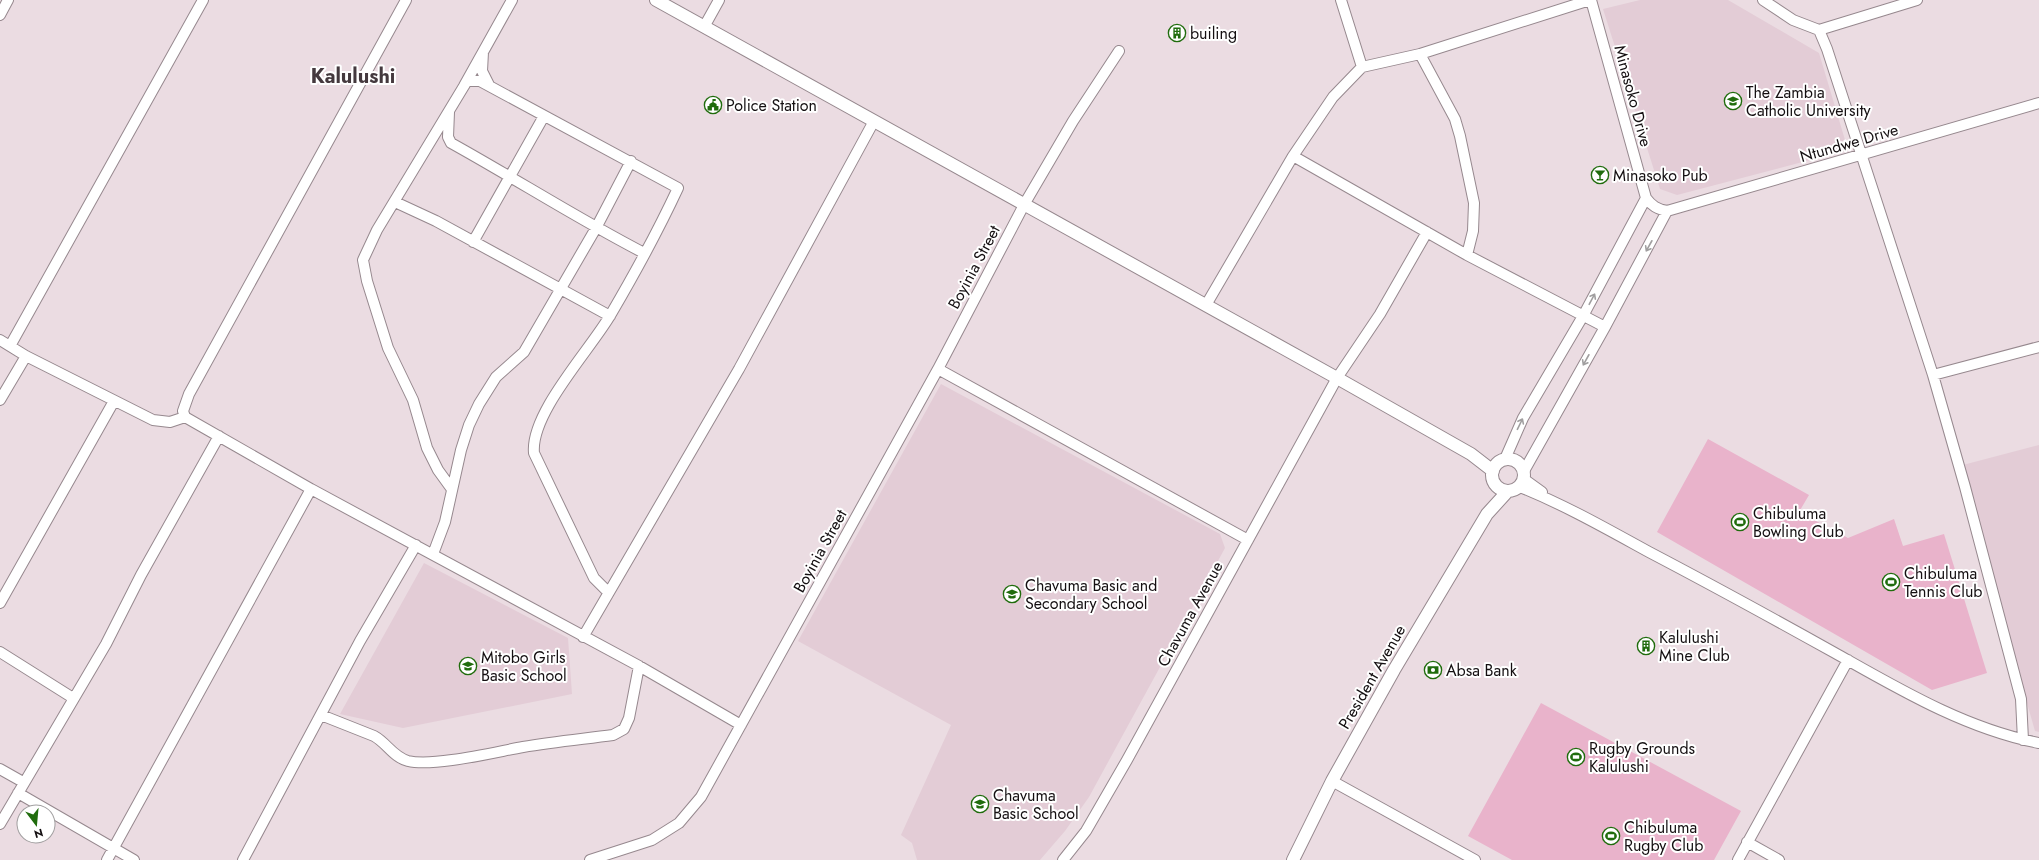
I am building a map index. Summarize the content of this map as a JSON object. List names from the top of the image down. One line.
{"streets":{"street":["Minasoko Drive","Ntundwe Drive","Boyinia Street","Chavuma Avenue","President Avenue"]},"districts":["Kalulushi"],"places":{"building":["builing","Kalulushi Mine Club"],"school or university":["The Zambia Catholic University","Chavuma Basic and Secondary School","Mitobo Girls Basic School","Chavuma Basic School"],"public building":["Police Station"],"bar":["Minasoko Pub"],"sports":["Chibuluma Bowling Club","Chibuluma Tennis Club","Rugby Grounds Kalulushi","Chibuluma Rugby Club"],"bank":["Absa Bank"]},"north":"bottom"}
